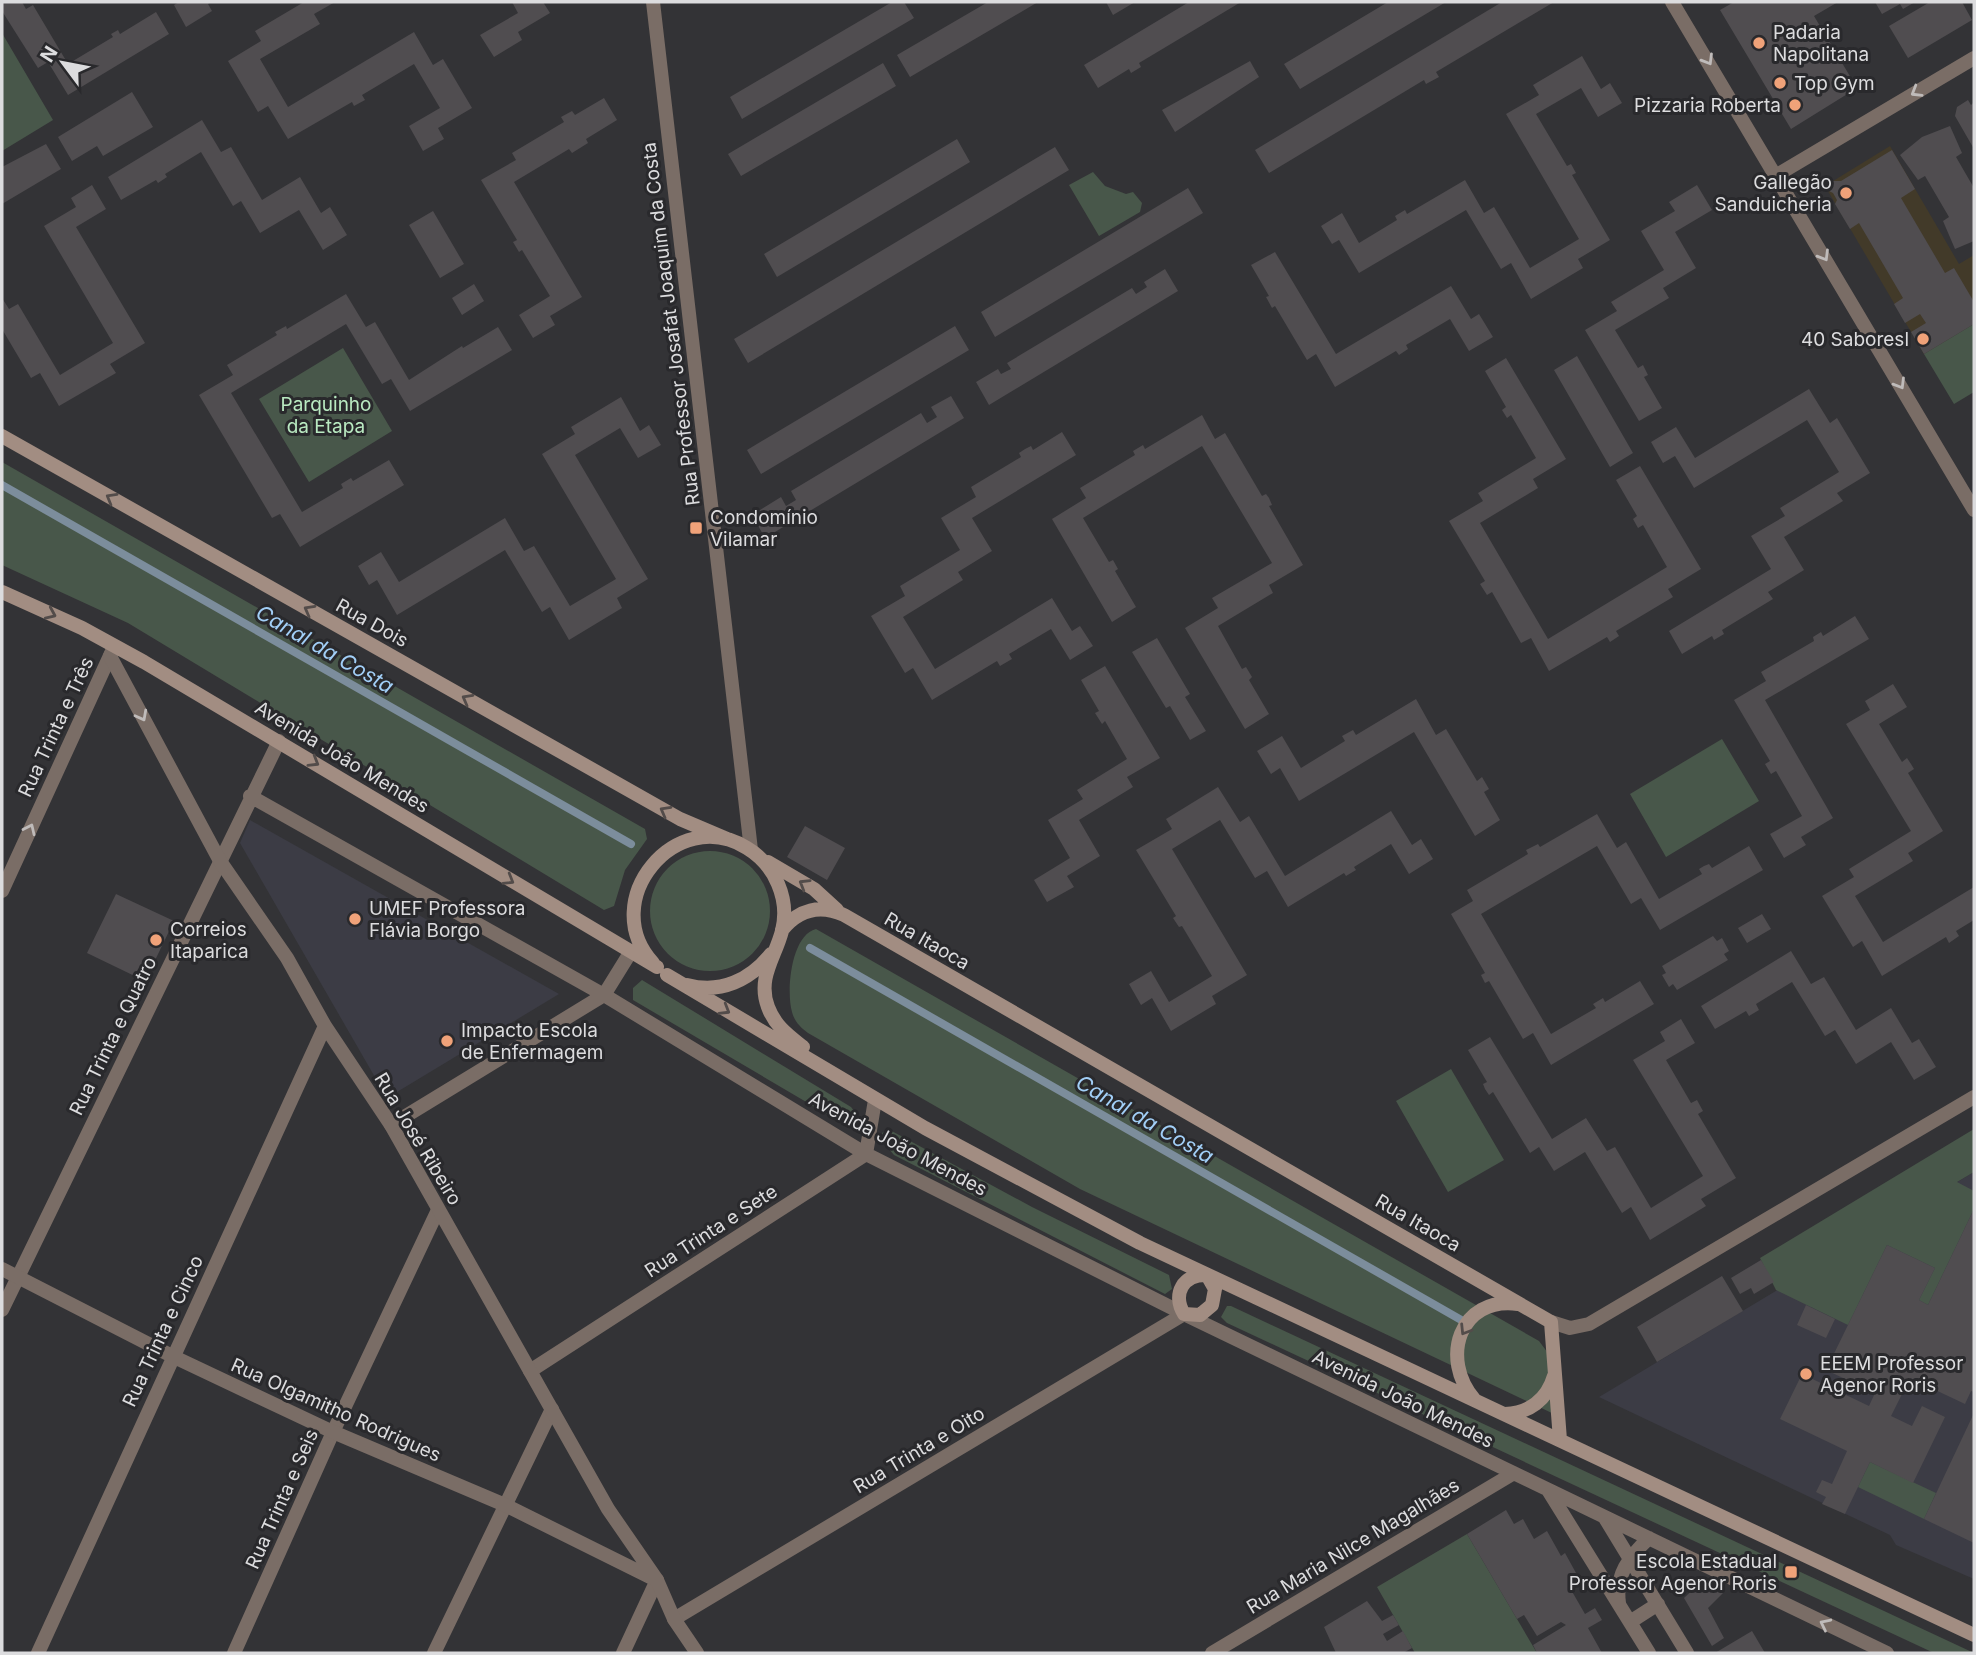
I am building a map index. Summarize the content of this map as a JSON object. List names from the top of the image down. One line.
{"streets":{"main road":["Rua Dois","Avenida João Mendes","Rua Itaoca"],"street":["Rua Professor Josafat Joaquim da Costa","Rua Trinta e Três","Rua Trinta e Quatro","Rua José Ribeiro","Rua Trinta e Sete","Rua Trinta e Cinco","Rua Olgamitho Rodrigues","Rua Trinta e Oito","Rua Trinta e Seis","Rua Maria Nilce Magalhães"]},"crossings":[["Rua Professor Josafat Joaquim da Costa","Rua Dois"],["Rua Professor Josafat Joaquim da Costa","Avenida João Mendes"],["Rua Dois","Avenida João Mendes"],["Rua Trinta e Três","Avenida João Mendes"],["Rua Trinta e Três","Rua José Ribeiro"],["Avenida João Mendes","Rua Itaoca"],["Avenida João Mendes","Rua Trinta e Quatro"],["Avenida João Mendes","Rua José Ribeiro"],["Avenida João Mendes","Rua Trinta e Sete"],["Avenida João Mendes","Rua Trinta e Oito"],["Avenida João Mendes","Rua Maria Nilce Magalhães"],["Rua Trinta e Quatro","Rua José Ribeiro"],["Rua Trinta e Quatro","Rua Olgamitho Rodrigues"],["Rua José Ribeiro","Rua Trinta e Sete"],["Rua José Ribeiro","Rua Trinta e Cinco"],["Rua José Ribeiro","Rua Olgamitho Rodrigues"],["Rua José Ribeiro","Rua Trinta e Oito"],["Rua José Ribeiro","Rua Trinta e Seis"],["Rua Trinta e Cinco","Rua Olgamitho Rodrigues"],["Rua Olgamitho Rodrigues","Rua Trinta e Seis"]],"one_way":["Rua Dois","Rua Trinta e Três"],"water":["Canal da Costa"],"parks":["Parquinho da Etapa"],"places":{"other":["Padaria Napolitana","Top Gym","Pizzaria Roberta","Gallegão Sanduicheria","40 Saboresl","UMEF Professora Flávia Borgo","Correios Itaparica","Impacto Escola de Enfermagem","EEEM Professor Agenor Roris"],"transit":["Condomínio Vilamar","Escola Estadual Professor Agenor Roris"]},"north":"top left"}
